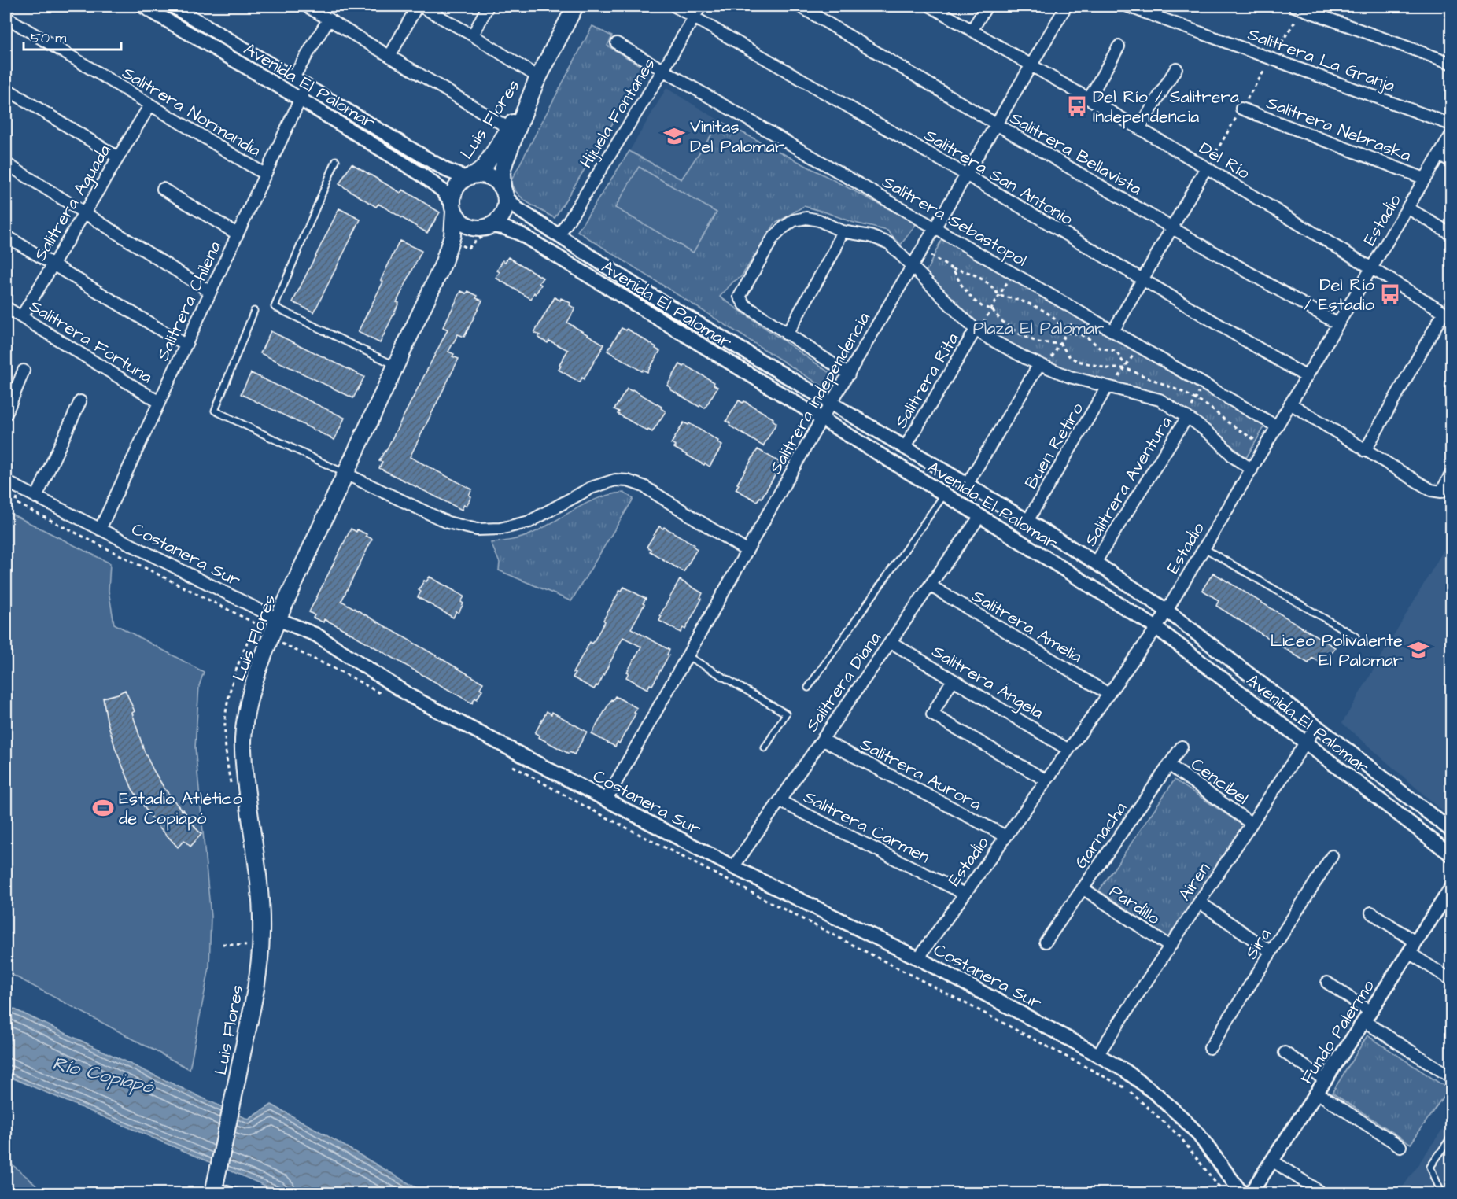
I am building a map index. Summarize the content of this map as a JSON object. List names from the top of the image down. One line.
{"streets":{"main road":["Luis Flores"],"street":["Salitrera La Granja","Avenida El Palomar","Salitrera Normandia","Hijuela Fontanes","Salitrera Nebraska","Salitrera Bellavista","Del Río","Salitrera San Antonio","Salitrera Aguada","Estadio","Salitrera Sebastopol","Salitrera Chilena","Salitrera Fortuna","Salitrera Rita","Salitrera Independencia","Buen Retiro","Salitrera Aventura","Costanera Sur","Salitrera Amelia","Salitrera Diana","Salitrera Ángela","Salitrera Aurora","Cencibel","Salitrera Carmen","Garnacha","Airen","Pardillo","Sira","Fundo Palermo"]},"crossings":[["Avenida El Palomar","Hijuela Fontanes"],["Avenida El Palomar","Luis Flores"],["Avenida El Palomar","Estadio"],["Avenida El Palomar","Salitrera Chilena"],["Avenida El Palomar","Salitrera Rita"],["Avenida El Palomar","Salitrera Independencia"],["Avenida El Palomar","Buen Retiro"],["Avenida El Palomar","Salitrera Aventura"],["Avenida El Palomar","Salitrera Diana"],["Avenida El Palomar","Airen"],["Salitrera Normandia","Salitrera Aguada"],["Salitrera Normandia","Salitrera Chilena"],["Hijuela Fontanes","Salitrera San Antonio"],["Hijuela Fontanes","Salitrera Sebastopol"],["Luis Flores","Costanera Sur"],["Salitrera Nebraska","Estadio"],["Salitrera Bellavista","Estadio"],["Salitrera Bellavista","Salitrera Independencia"],["Del Río","Estadio"],["Del Río","Salitrera Independencia"],["Salitrera San Antonio","Estadio"],["Salitrera San Antonio","Salitrera Independencia"],["Salitrera Aguada","Salitrera Fortuna"],["Estadio","Salitrera Sebastopol"],["Estadio","Costanera Sur"],["Estadio","Salitrera Amelia"],["Estadio","Salitrera Ángela"],["Estadio","Salitrera Aurora"],["Estadio","Salitrera Carmen"],["Salitrera Sebastopol","Salitrera Independencia"],["Salitrera Chilena","Salitrera Fortuna"],["Salitrera Chilena","Costanera Sur"],["Salitrera Independencia","Costanera Sur"],["Costanera Sur","Salitrera Diana"],["Costanera Sur","Airen"],["Salitrera Amelia","Salitrera Diana"],["Salitrera Diana","Salitrera Ángela"],["Salitrera Diana","Salitrera Aurora"],["Salitrera Diana","Salitrera Carmen"],["Cencibel","Garnacha"],["Cencibel","Airen"],["Garnacha","Pardillo"],["Airen","Pardillo"]],"water":["Río Copiapó"],"parks":["Plaza El Palomar"],"places":{"bus stop":["Del Río / Salitrera Independencia","Del Río / Estadio"],"school or university":["Vinitas Del Palomar","Liceo Polivalente El Palomar"],"sports":["Estadio Atlético de Copiapó"]},"scale_bar":"50 m"}
